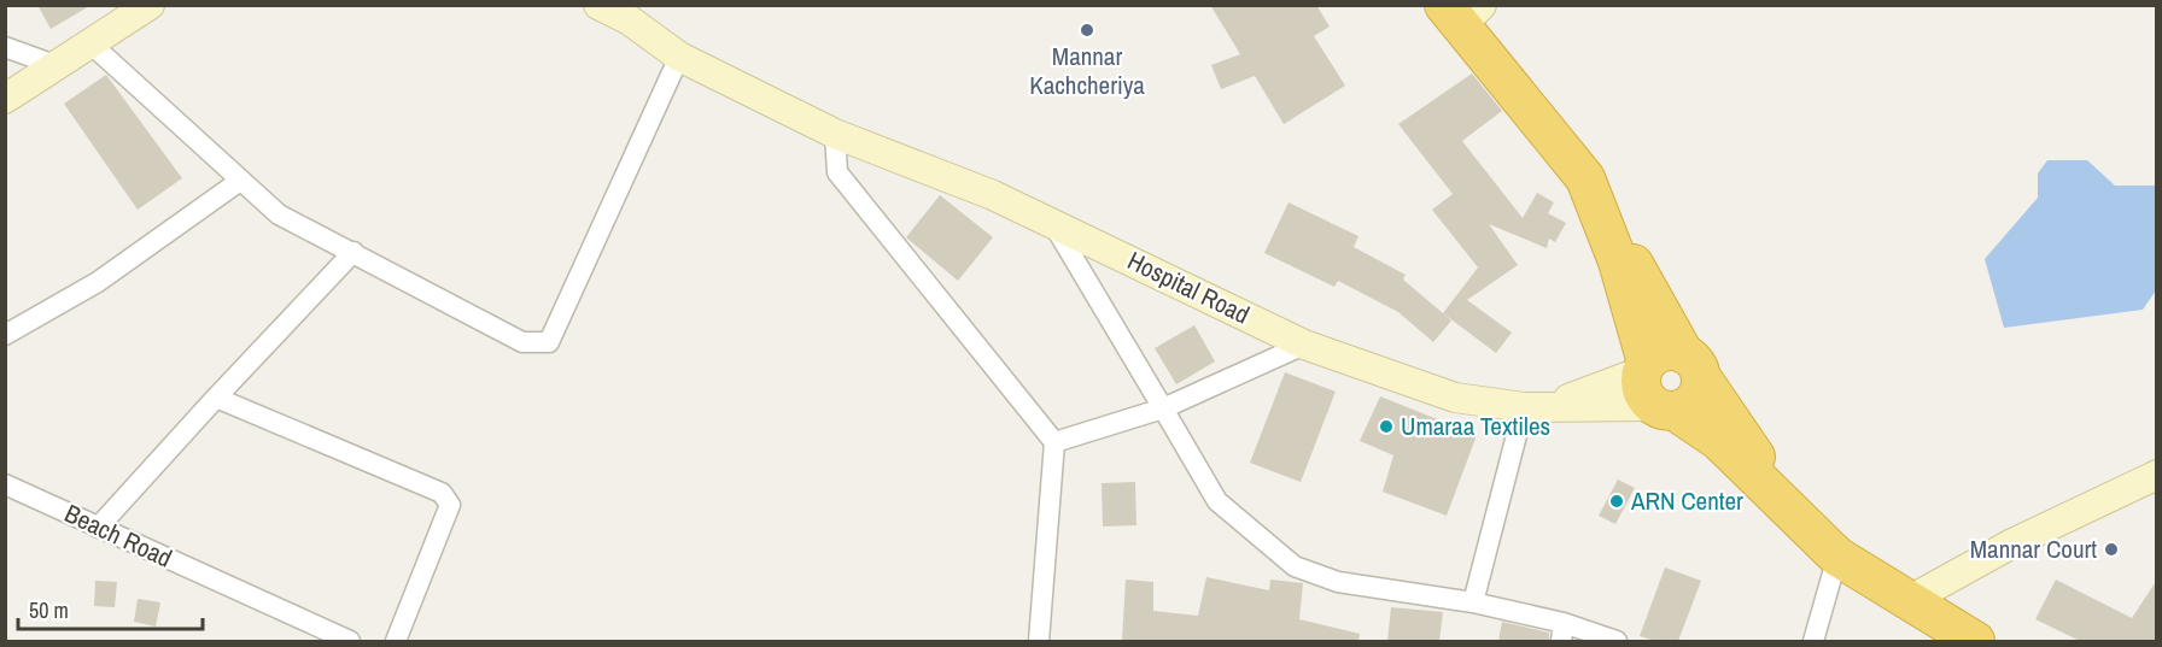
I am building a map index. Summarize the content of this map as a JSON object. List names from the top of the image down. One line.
{"streets":{"street":["Hospital Road","Beach Road"]},"places":["Mannar Kachcheriya","Umaraa Textiles","ARN Center","Mannar Court"],"scale_bar":"50 m"}
